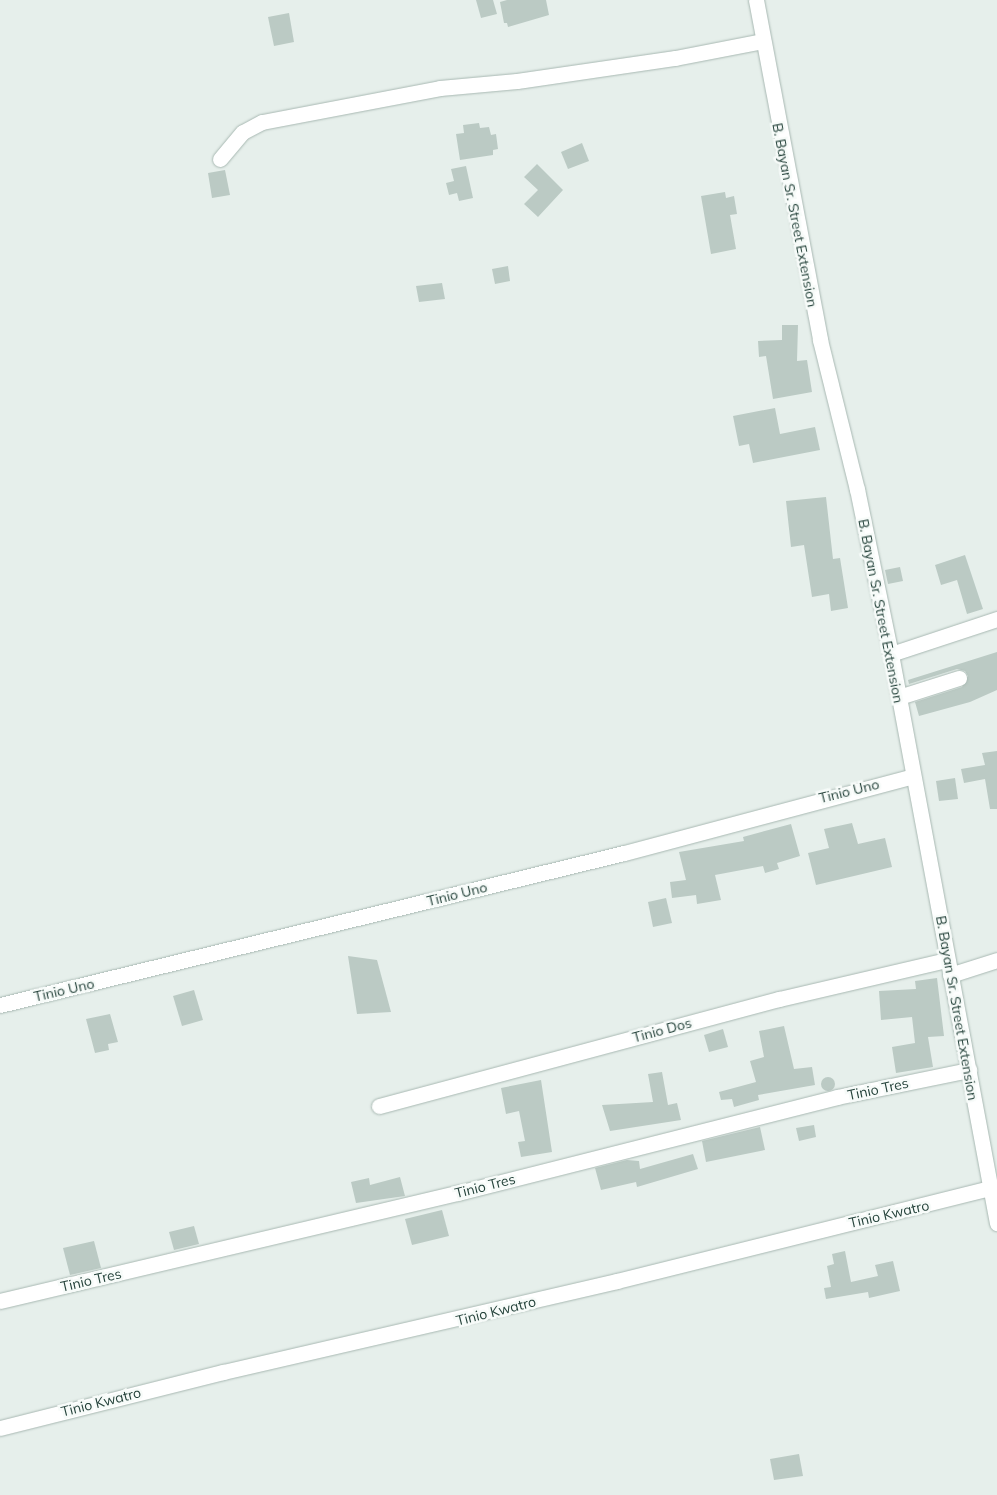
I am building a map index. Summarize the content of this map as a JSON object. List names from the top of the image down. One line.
{"streets":{"street":["B. Bayan Sr. Street Extension","Tinio Uno","Tinio Dos","Tinio Tres","Tinio Kwatro"]},"crossings":[["B. Bayan Sr. Street Extension","Tinio Uno"],["B. Bayan Sr. Street Extension","Tinio Dos"],["B. Bayan Sr. Street Extension","Tinio Tres"],["B. Bayan Sr. Street Extension","Tinio Kwatro"]]}
